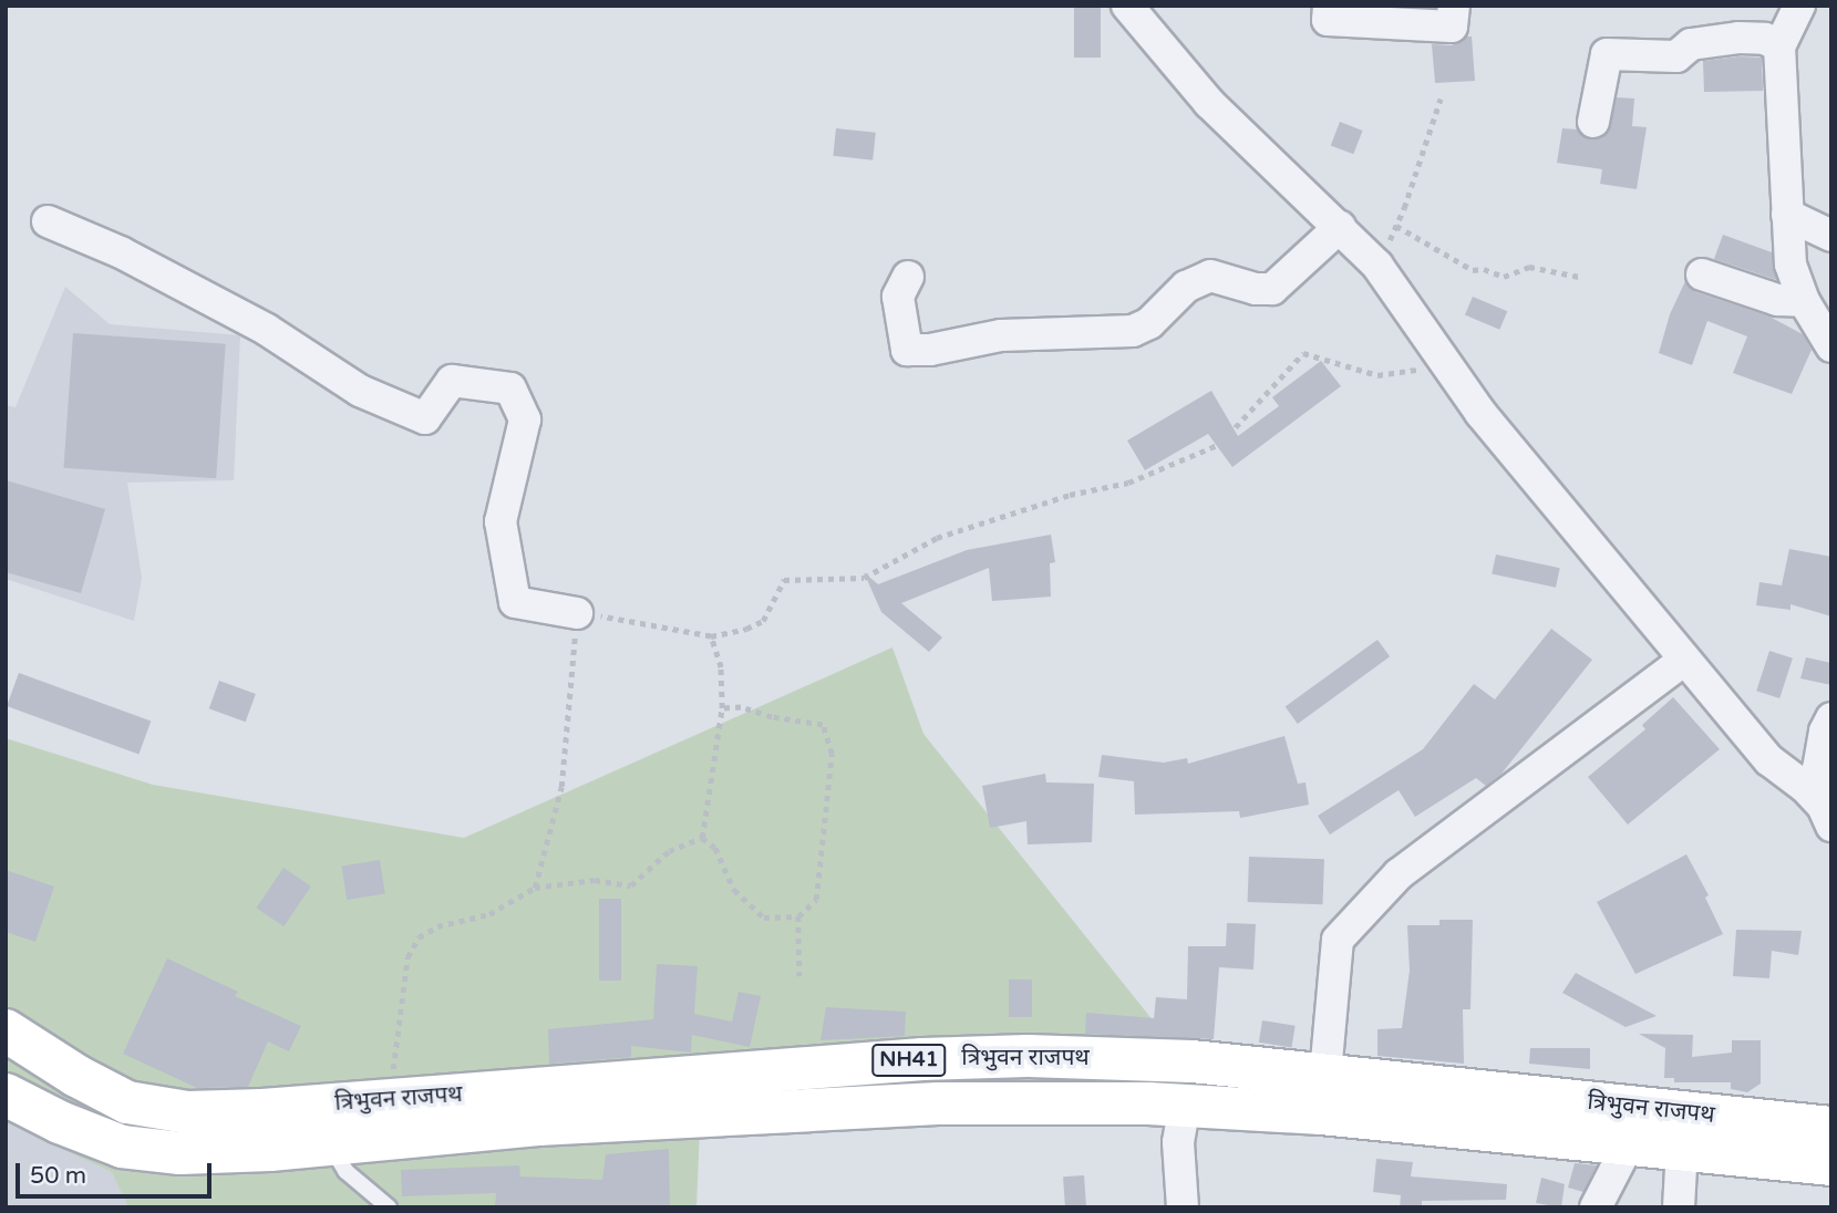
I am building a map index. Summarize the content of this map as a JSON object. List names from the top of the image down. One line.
{"streets":{"highway":["त्रिभुवन राजपथ","NH41"]},"scale_bar":"50 m"}
